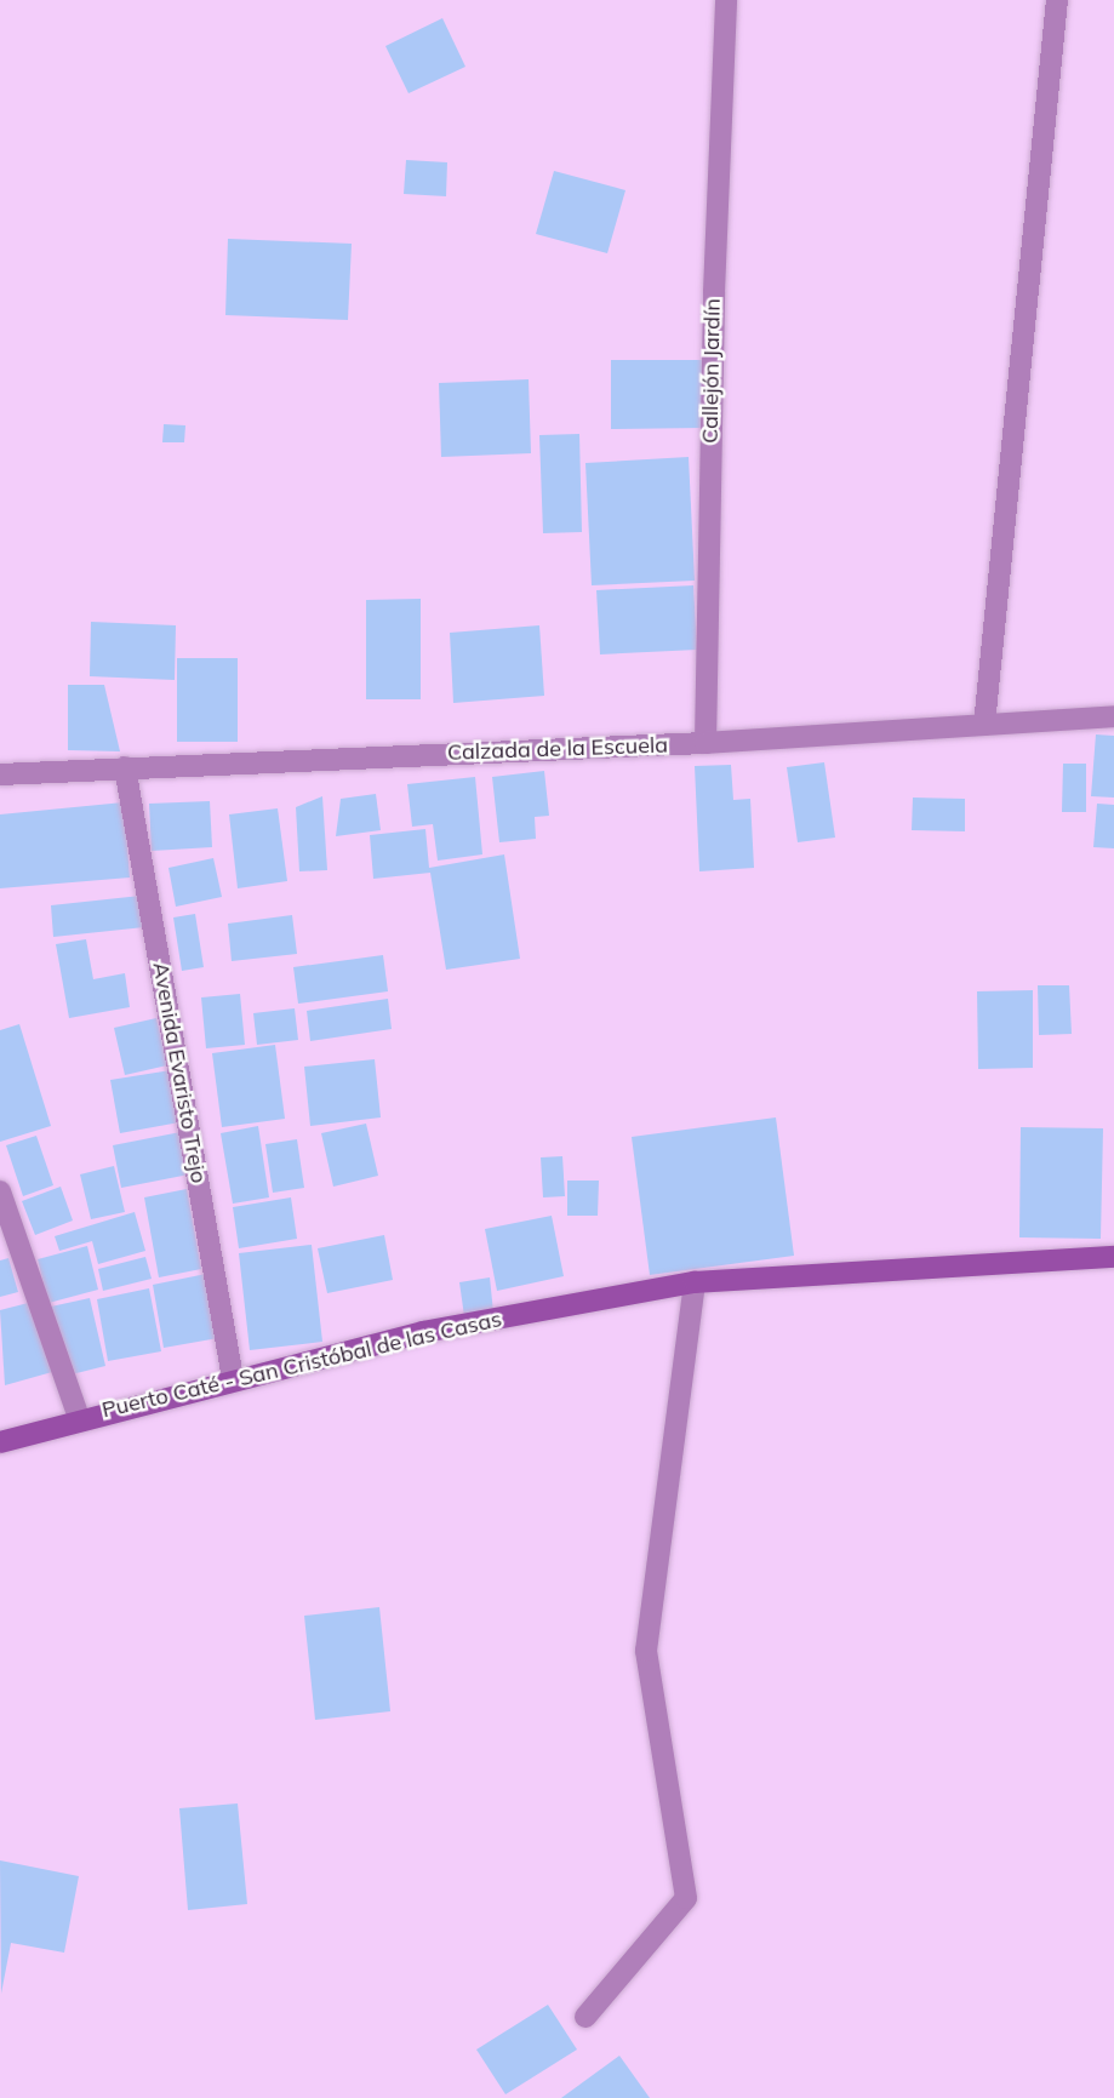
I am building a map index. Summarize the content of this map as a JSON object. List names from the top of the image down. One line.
{"streets":{"main road":["Puerto Caté - San Cristóbal de las Casas"],"street":["Callejón Jardín","Calzada de la Escuela","Avenida Evaristo Trejo"]},"crossings":[["Callejón Jardín","Calzada de la Escuela"],["Calzada de la Escuela","Avenida Evaristo Trejo"],["Avenida Evaristo Trejo","Puerto Caté - San Cristóbal de las Casas"]]}
